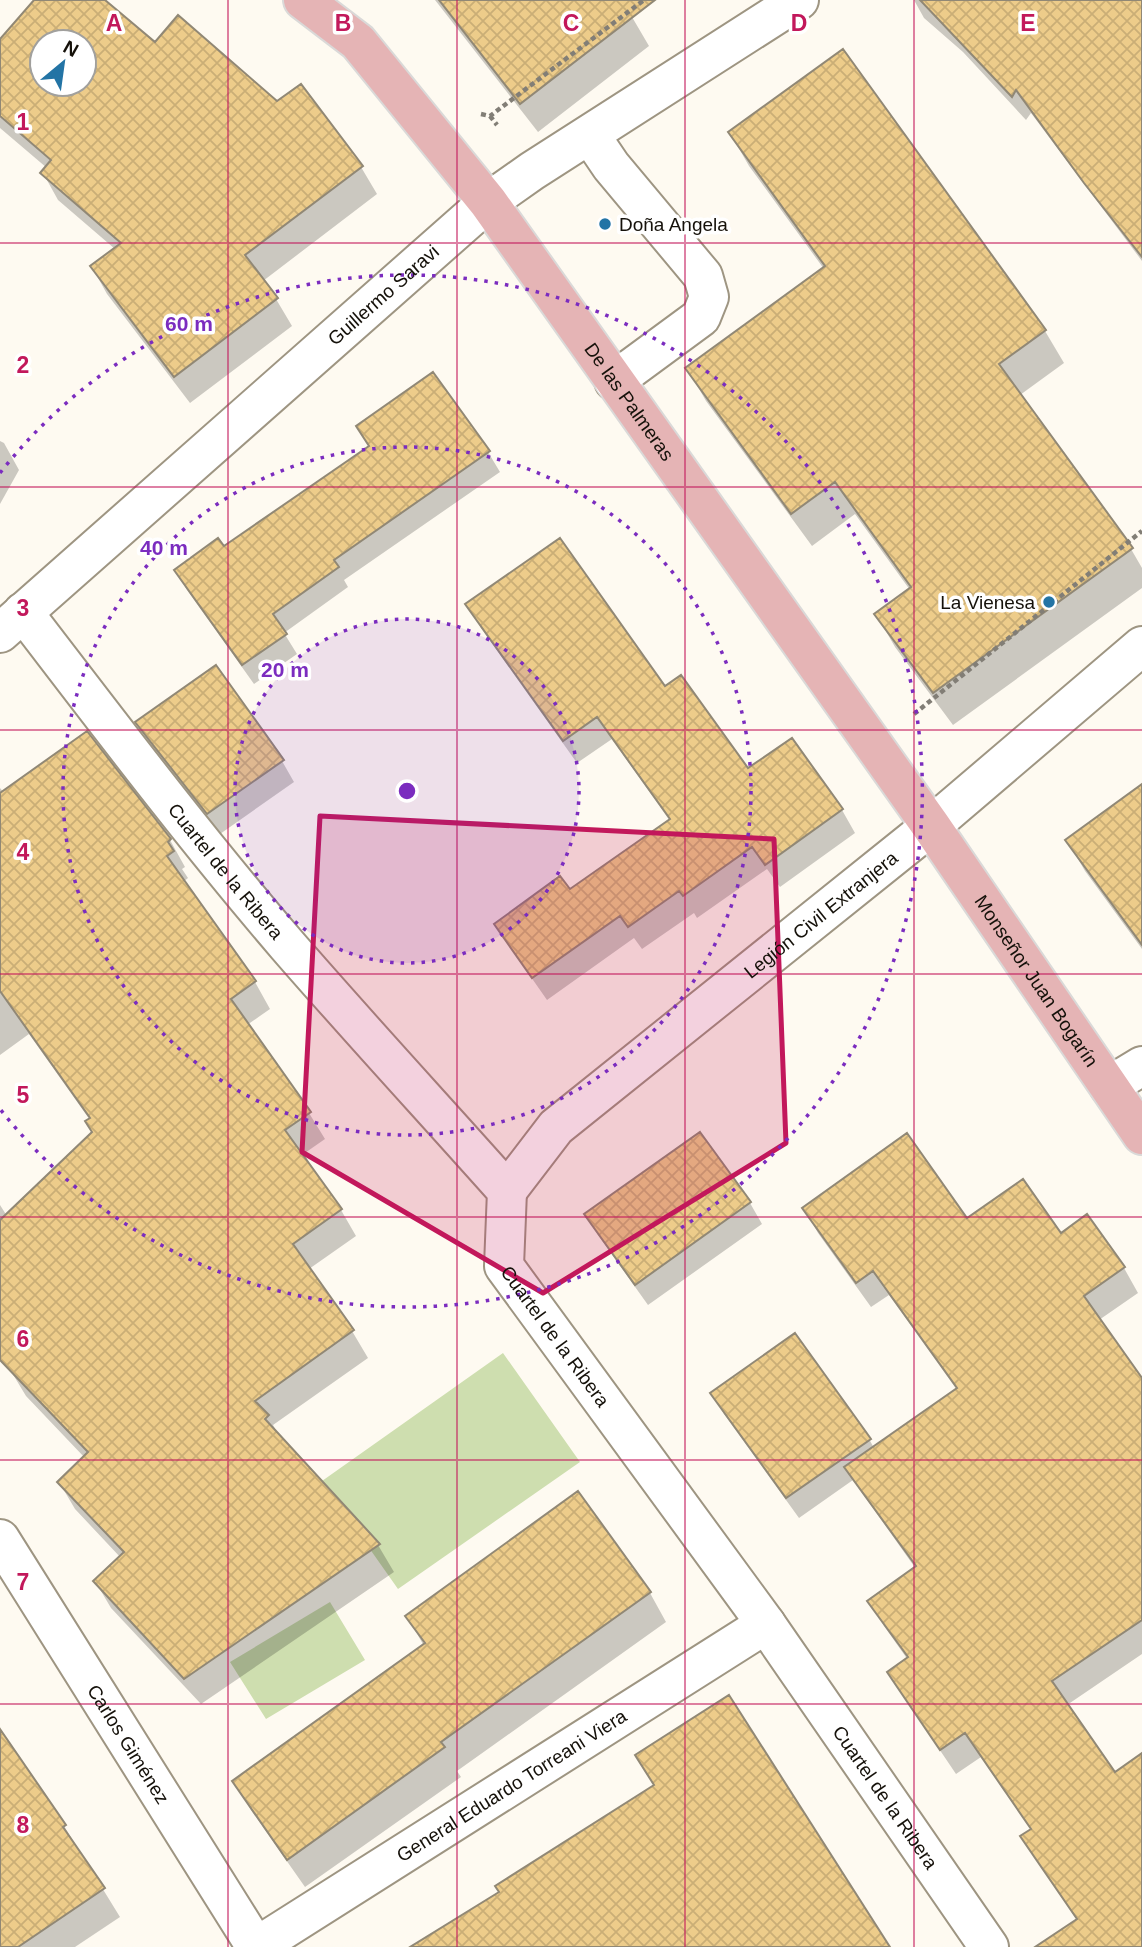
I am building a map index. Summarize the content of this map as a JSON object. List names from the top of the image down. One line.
{"streets":{"main road":["De las Palmeras","Monseñor Juan Bogarín"],"street":["Guillermo Saravi","Cuartel de la Ribera","Legión Civil Extranjera","Carlos Giménez","General Eduardo Torreani Viera"]},"crossings":[["Guillermo Saravi","De las Palmeras"],["Guillermo Saravi","Cuartel de la Ribera"],["De las Palmeras","Legión Civil Extranjera"],["De las Palmeras","Monseñor Juan Bogarín"],["Cuartel de la Ribera","Legión Civil Extranjera"],["Cuartel de la Ribera","General Eduardo Torreani Viera"],["Legión Civil Extranjera","Monseñor Juan Bogarín"],["Carlos Giménez","General Eduardo Torreani Viera"]],"places":["Doña Angela","La Vienesa"],"north":"top right","grid":{"columns":["A","B","C","D","E"],"rows":["1","2","3","4","5","6","7","8"]},"rings":["60 m","40 m","20 m"]}
